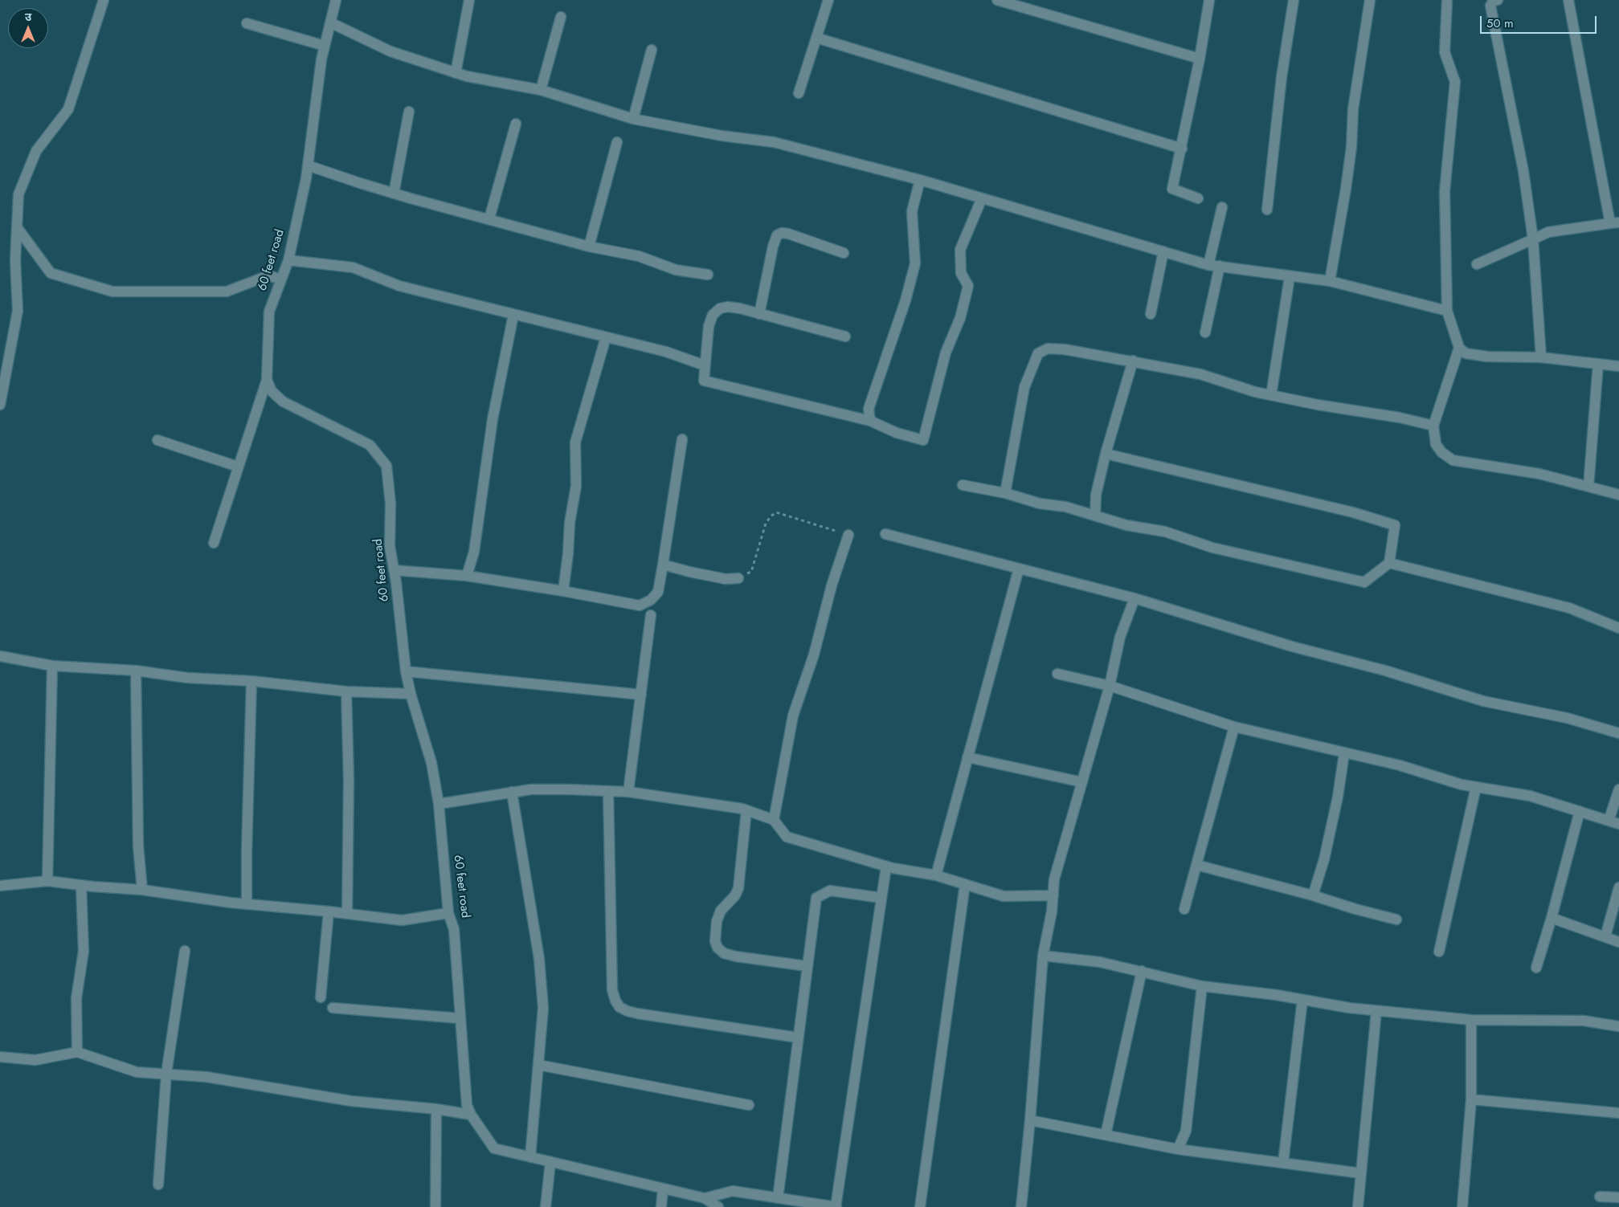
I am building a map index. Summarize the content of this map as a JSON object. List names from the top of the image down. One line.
{"streets":{"street":["60 feet road"]},"scale_bar":"50 m","north":"top"}
